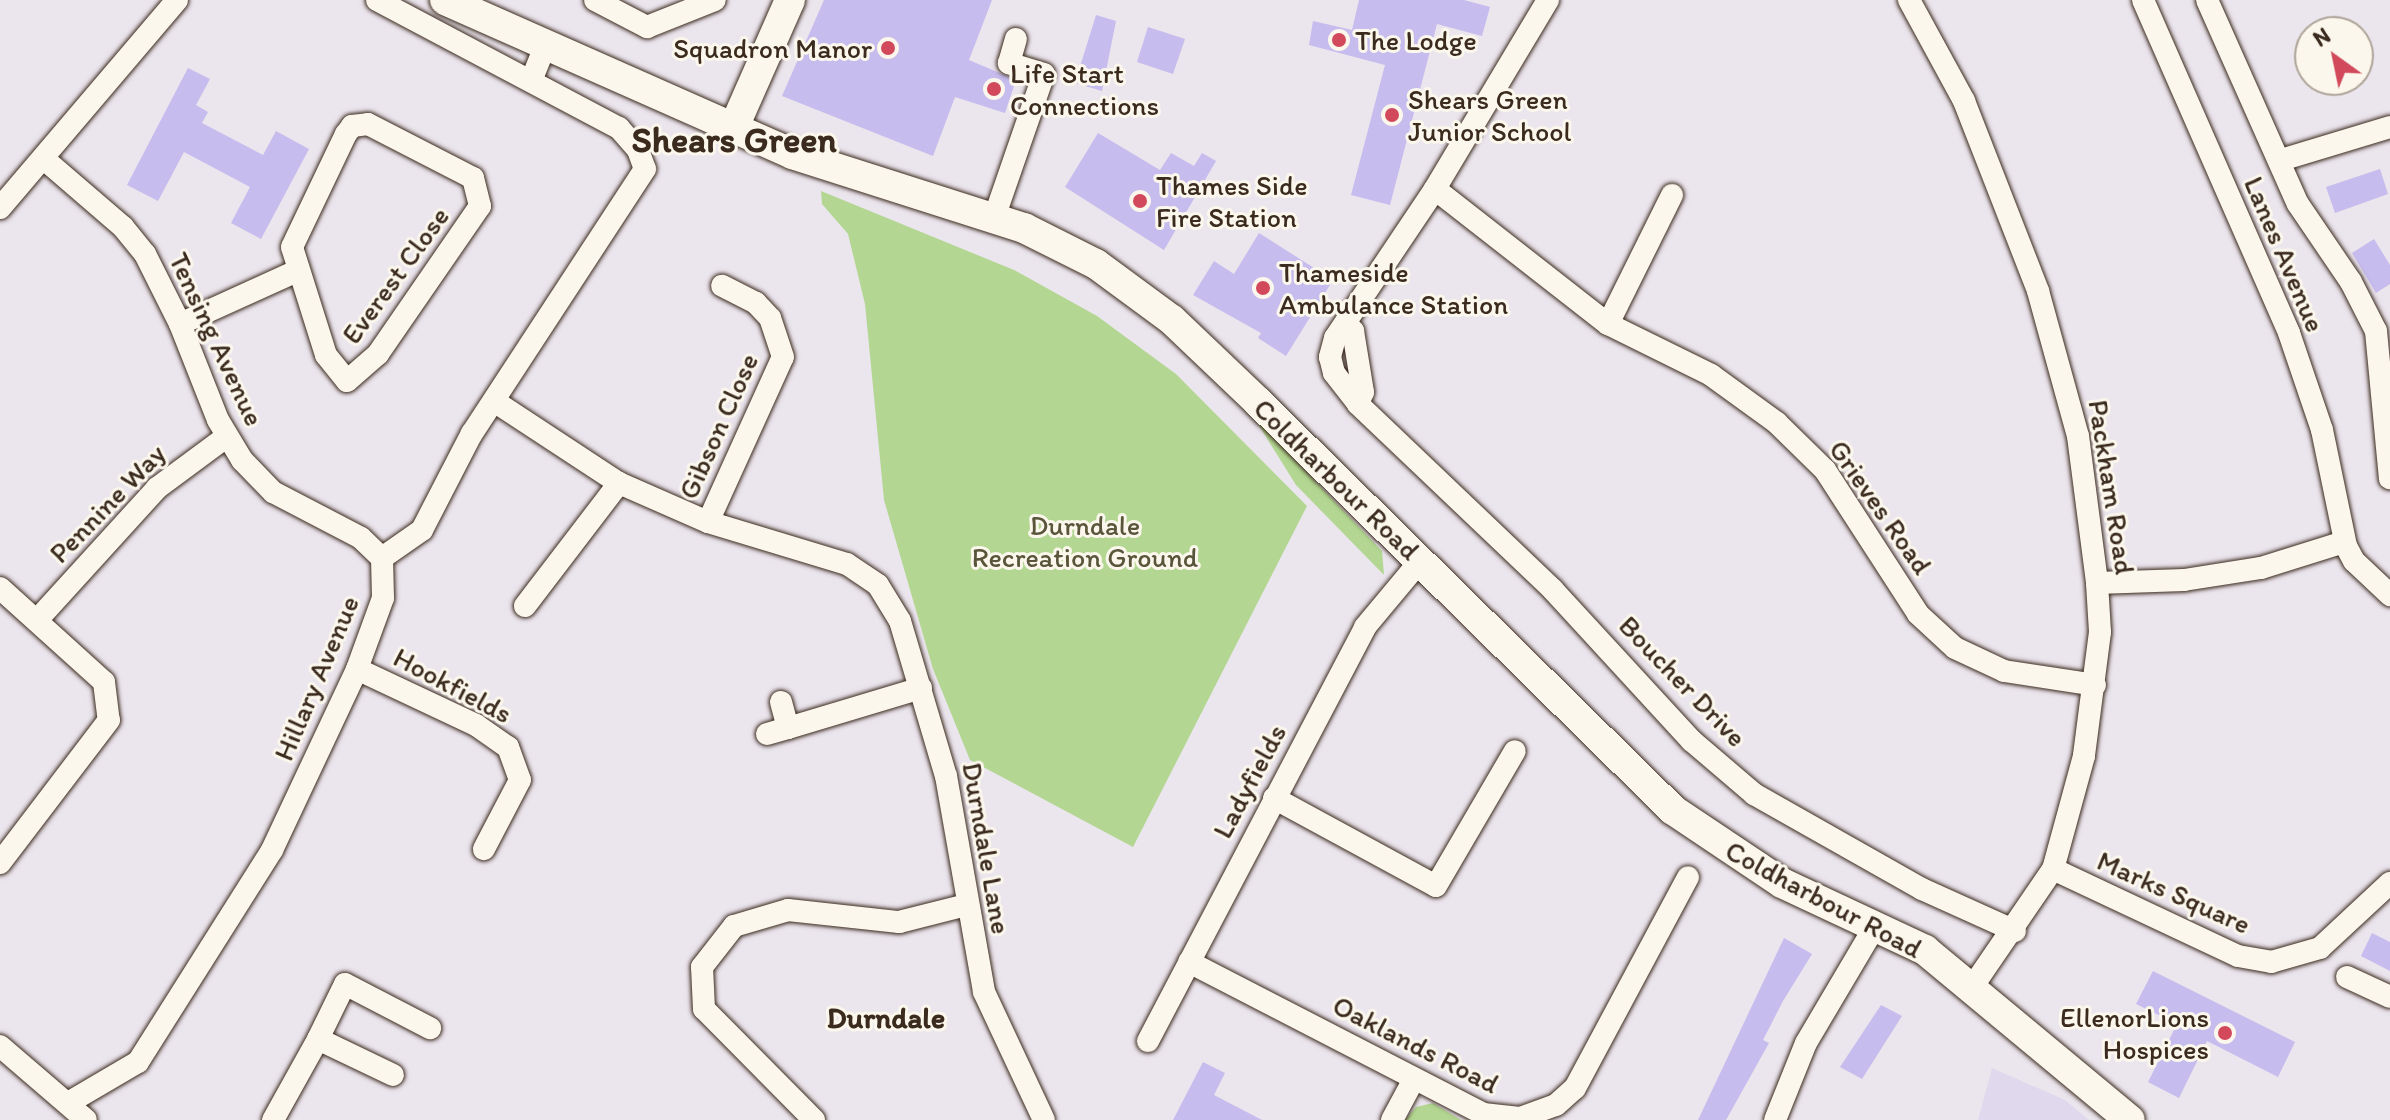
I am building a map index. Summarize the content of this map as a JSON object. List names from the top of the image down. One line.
{"streets":{"street":["Lanes Avenue","Everest Close","Tensing Avenue","Gibson Close","Coldharbour Road","Packham Road","Pennine Way","Grieves Road","Hillary Avenue","Boucher Drive","Hookfields","Ladyfields","Durndale Lane","Marks Square","Oaklands Road"]},"crossings":[["Tensing Avenue","Pennine Way"],["Tensing Avenue","Hillary Avenue"],["Gibson Close","Durndale Lane"],["Coldharbour Road","Packham Road"],["Coldharbour Road","Ladyfields"],["Packham Road","Grieves Road"],["Packham Road","Boucher Drive"],["Packham Road","Marks Square"],["Grieves Road","Boucher Drive"],["Hillary Avenue","Hookfields"],["Ladyfields","Oaklands Road"]],"districts":["Shears Green","Durndale"],"parks":["Durndale Recreation Ground"],"places":["The Lodge","Squadron Manor","Life Start Connections","Shears Green Junior School","Thames Side Fire Station","Thameside Ambulance Station","EllenorLions Hospices"],"north":"top left"}
